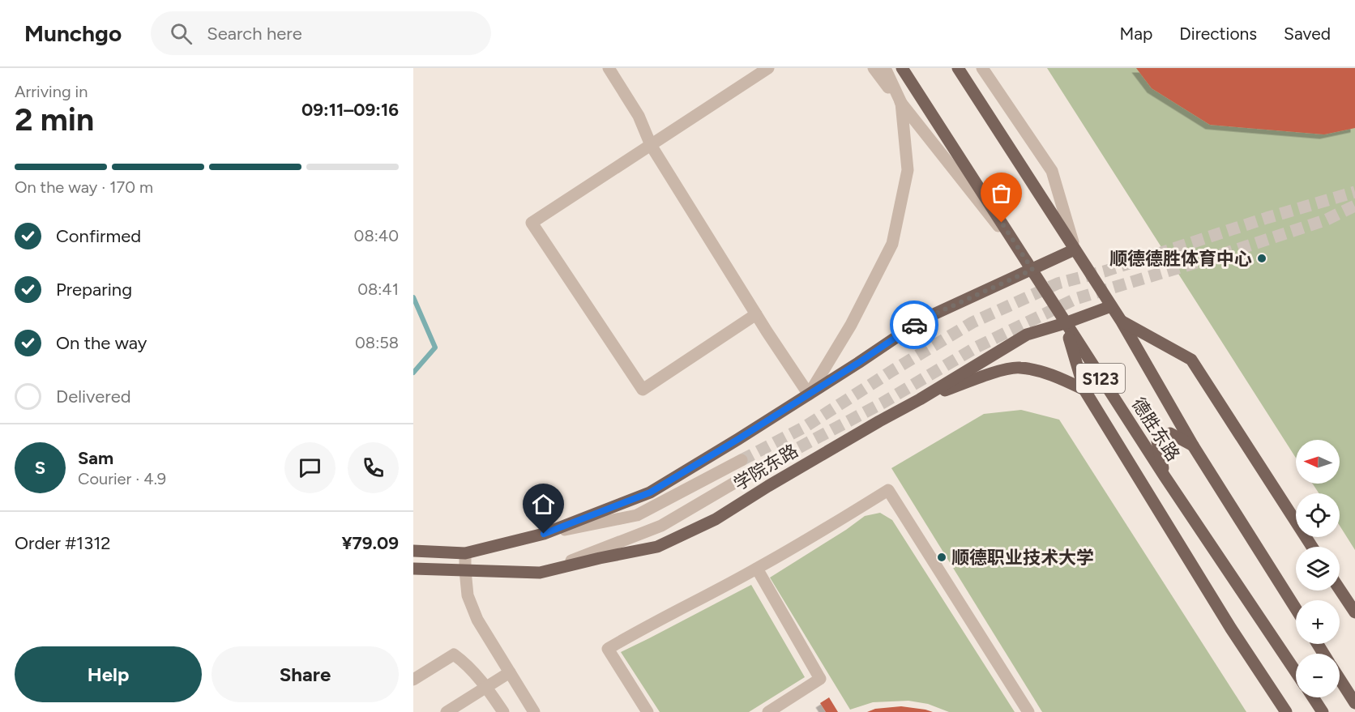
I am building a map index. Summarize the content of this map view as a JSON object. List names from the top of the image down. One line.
{"streets":{"main road":["S123","德胜东路","学院东路"]},"crossings":[["德胜东路","学院东路"]],"places":["顺德德胜体育中心","顺德职业技术大学"],"north":"left","page":{"header":"Munchgo","search":"Search here","nav":["Map","Directions","Saved"],"heading":["2 min","Arriving in","09:11–09:16"],"panel":["Sam","Courier · 4.9","Order #1312","¥79.09"],"bar":"On the way · 170 m","list":[["Confirmed","08:40"],["Preparing","08:41"],["On the way","08:58"],"Delivered"],"map_buttons":["+","−"],"round":"S","buttons":["Help","Share"]}}
